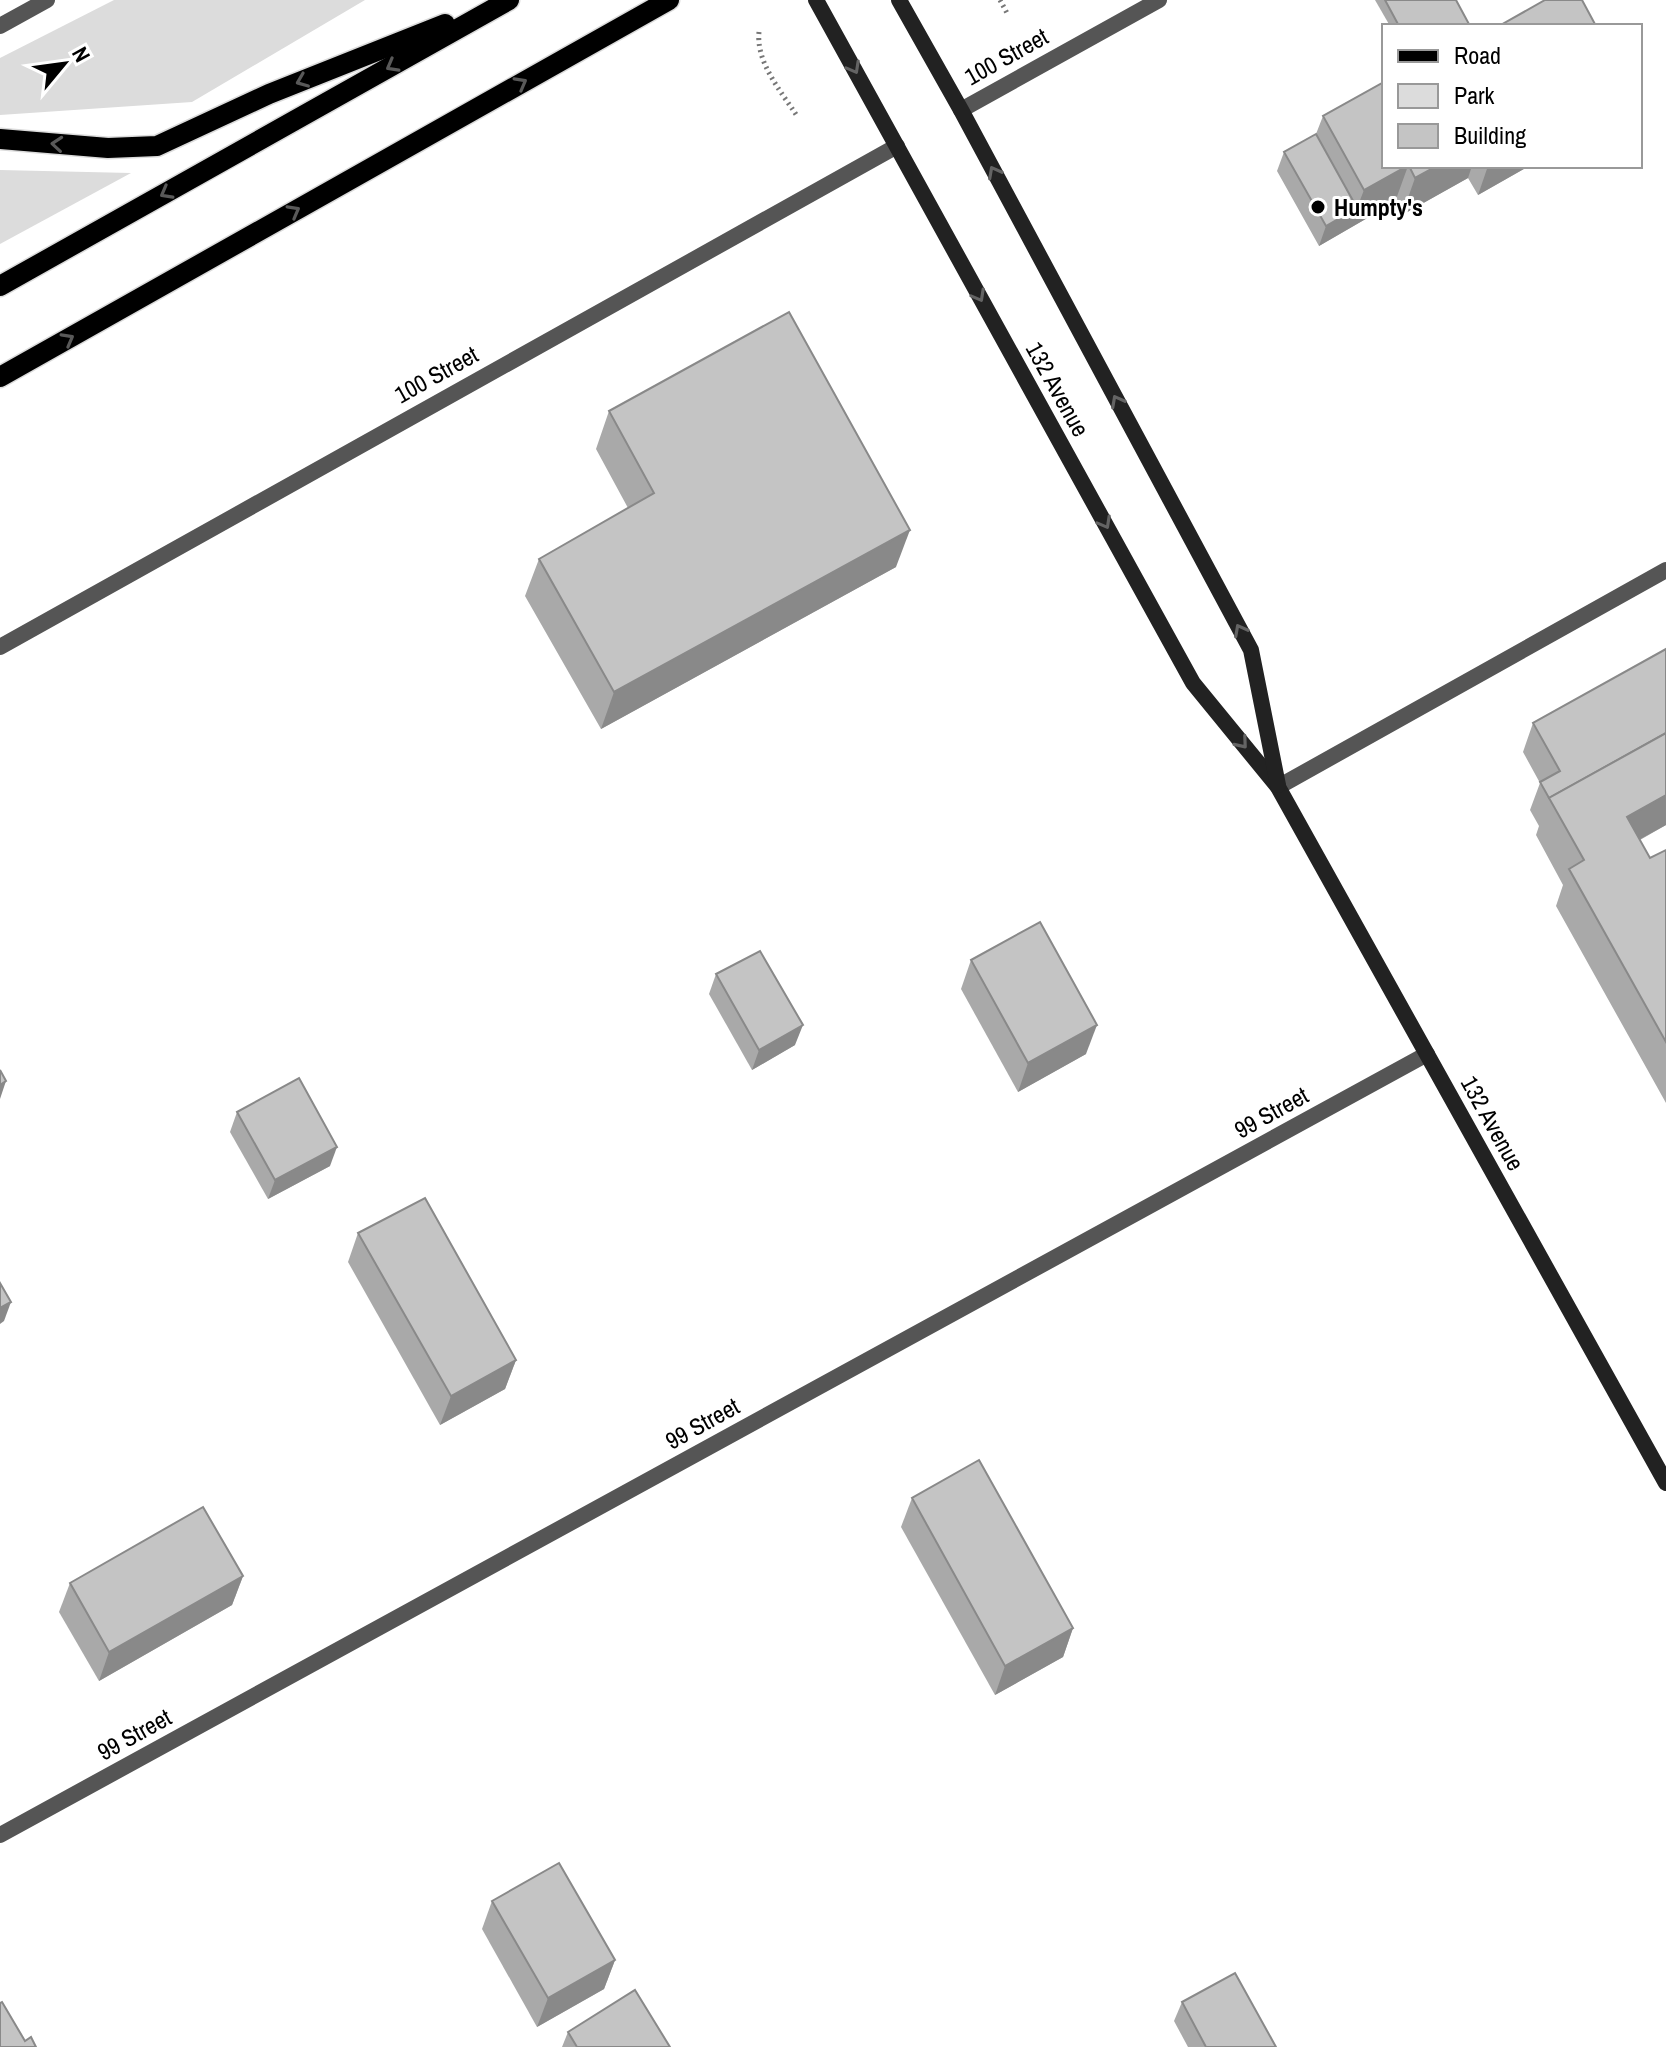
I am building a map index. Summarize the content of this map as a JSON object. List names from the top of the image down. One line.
{"streets":{"main road":["132 Avenue"],"street":["100 Street","99 Street"]},"crossings":[["100 Street","132 Avenue"],["132 Avenue","99 Street"]],"places":["Humpty's"],"legend":["Road","Park","Building"],"north":"top right"}
